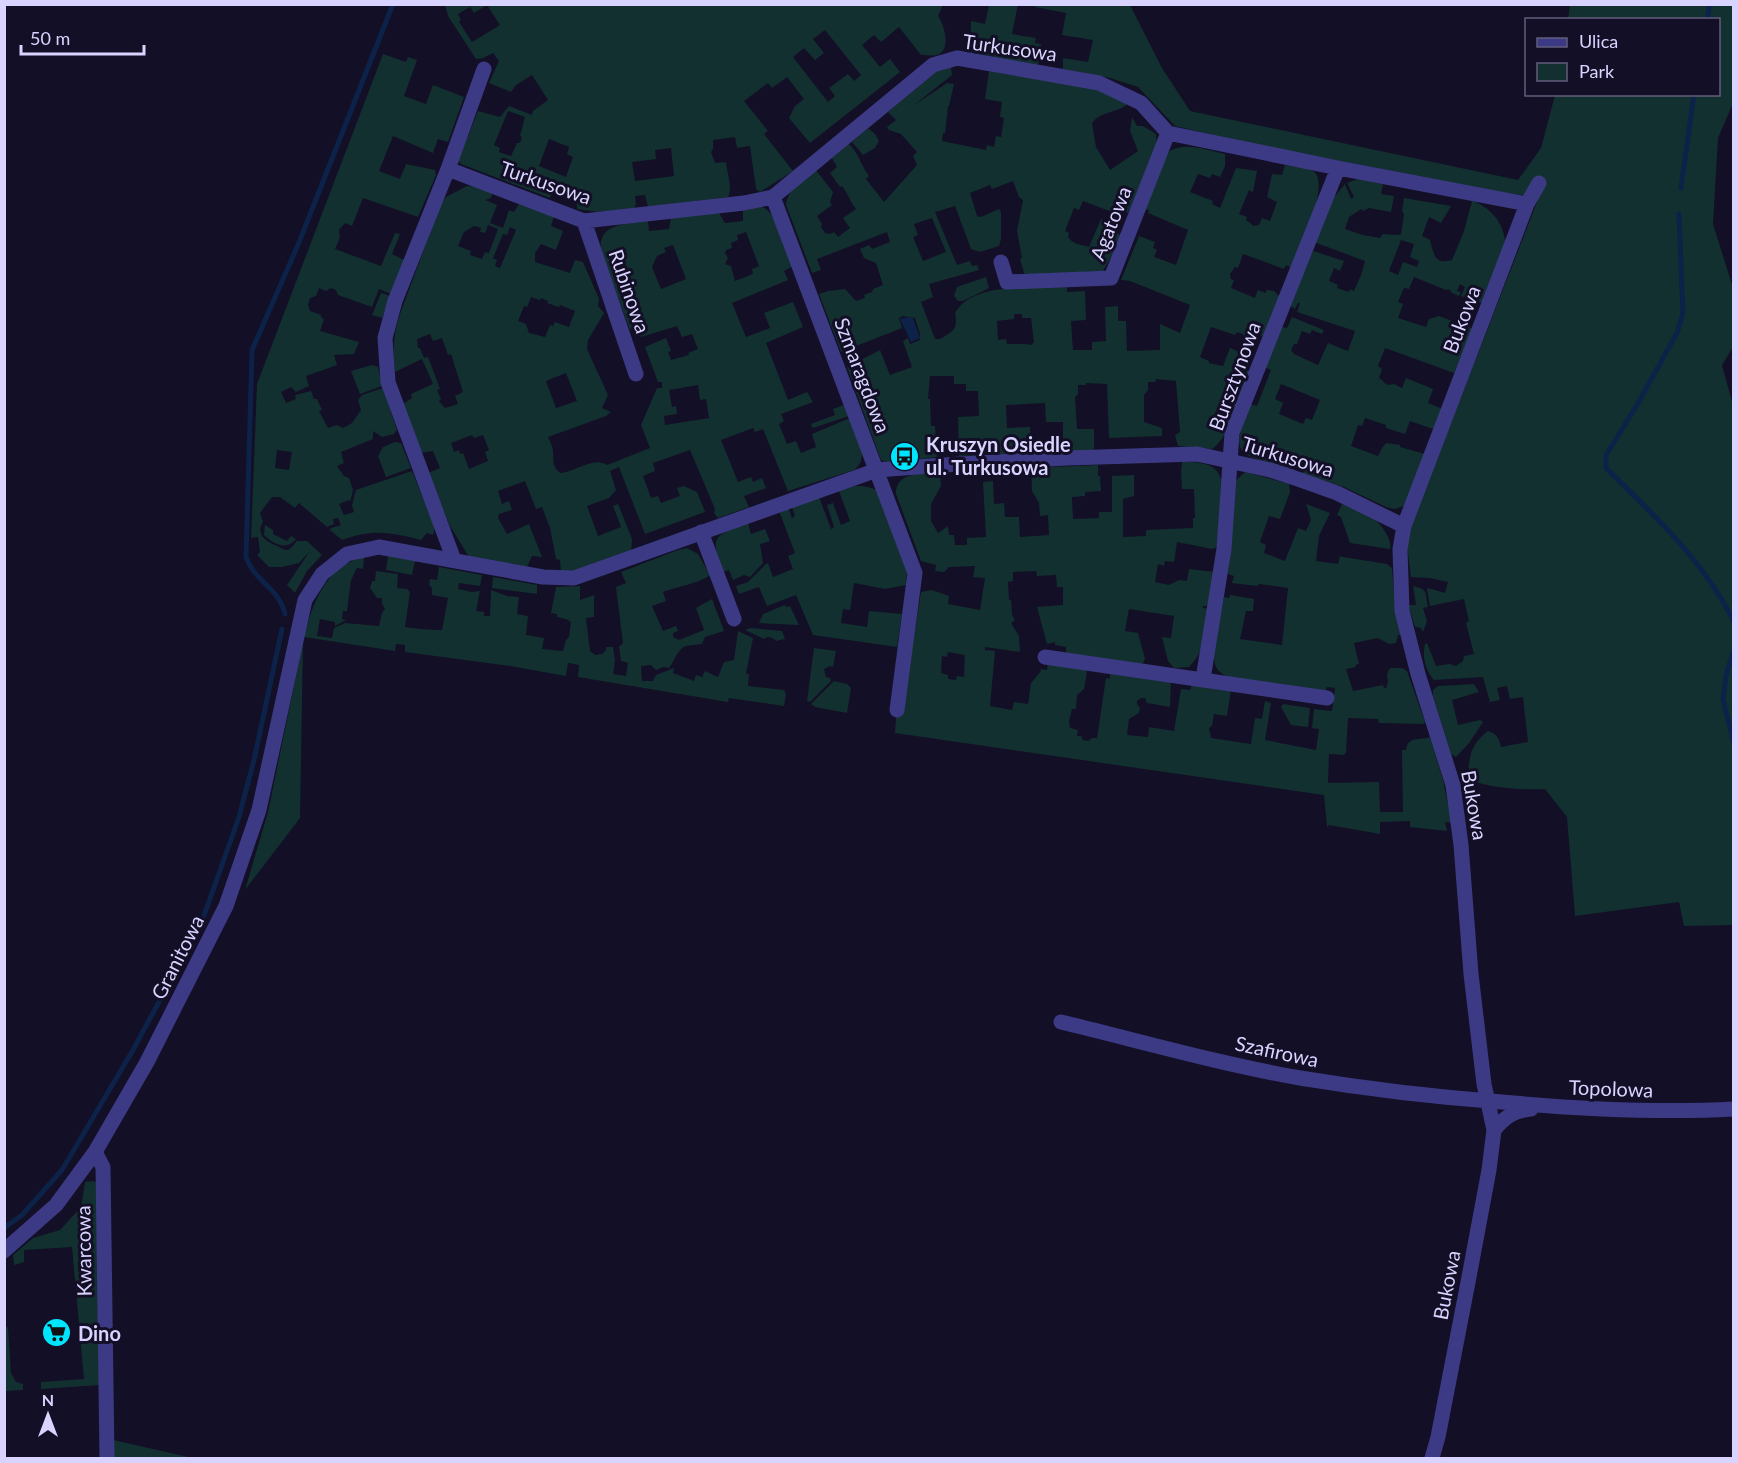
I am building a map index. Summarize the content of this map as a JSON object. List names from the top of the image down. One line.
{"streets":{"street":["Turkusowa","Agatowa","Rubinowa","Bukowa","Szmaragdowa","Bursztynowa","Granitowa","Szafirowa","Topolowa","Kwarcowa"]},"crossings":[["Turkusowa","Agatowa"],["Turkusowa","Rubinowa"],["Turkusowa","Bukowa"],["Turkusowa","Szmaragdowa"],["Turkusowa","Bursztynowa"],["Turkusowa","Granitowa"],["Bukowa","Szafirowa"],["Bukowa","Topolowa"],["Granitowa","Kwarcowa"],["Szafirowa","Topolowa"]],"places":{"bus stop":["Kruszyn Osiedle ul. Turkusowa"],"supermarket":["Dino"]},"legend":["Ulica","Park"],"scale_bar":"50 m","north":"top"}
